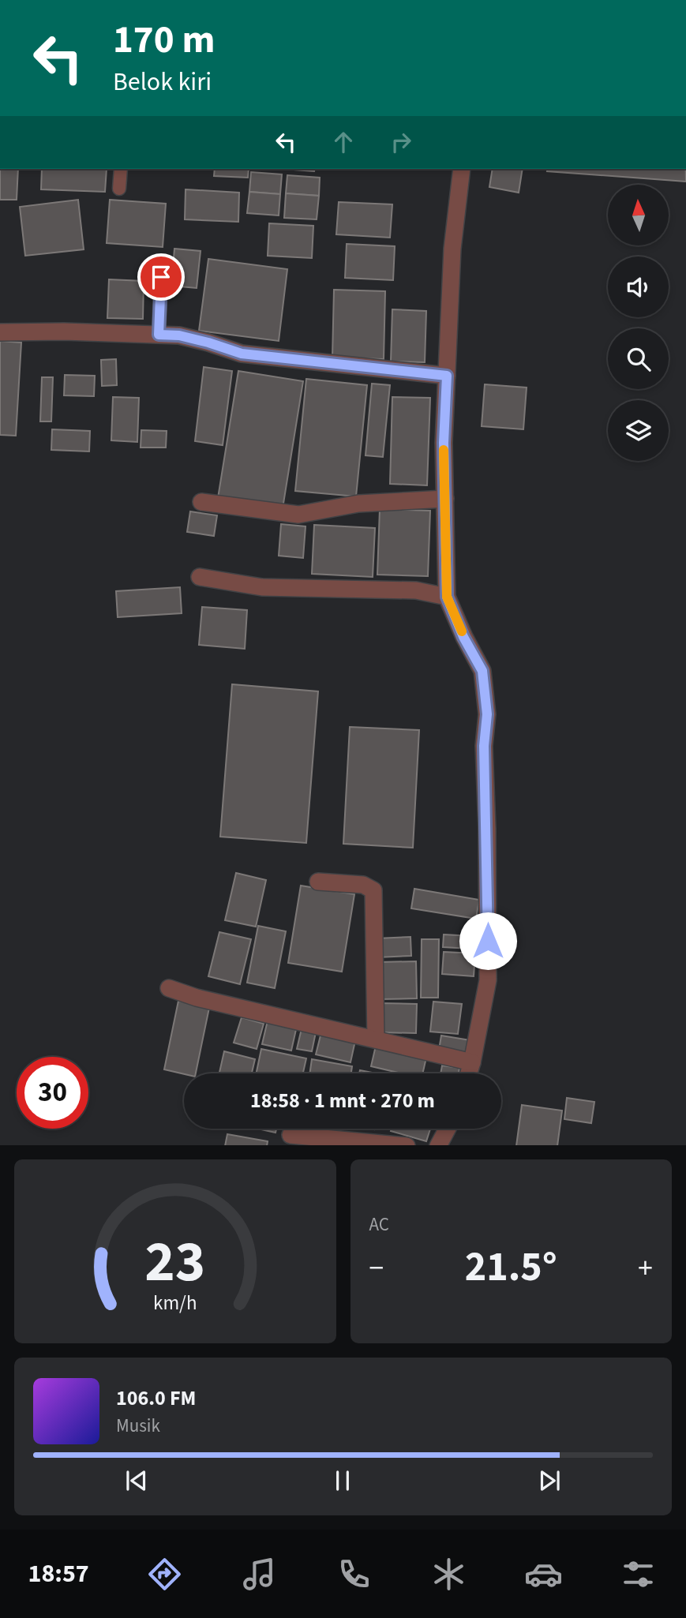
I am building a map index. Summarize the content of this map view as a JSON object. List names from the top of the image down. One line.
{"north":"top","page":{"turn":["170 m","Belok kiri"],"limit":"30","trip":"18:58 · 1 mnt · 270 m","tile":"AC","heat":["−","21.5°","+"],"song":["106.0 FM","Musik"],"tabs":"18:57","gauge":["23","km/h"]}}
